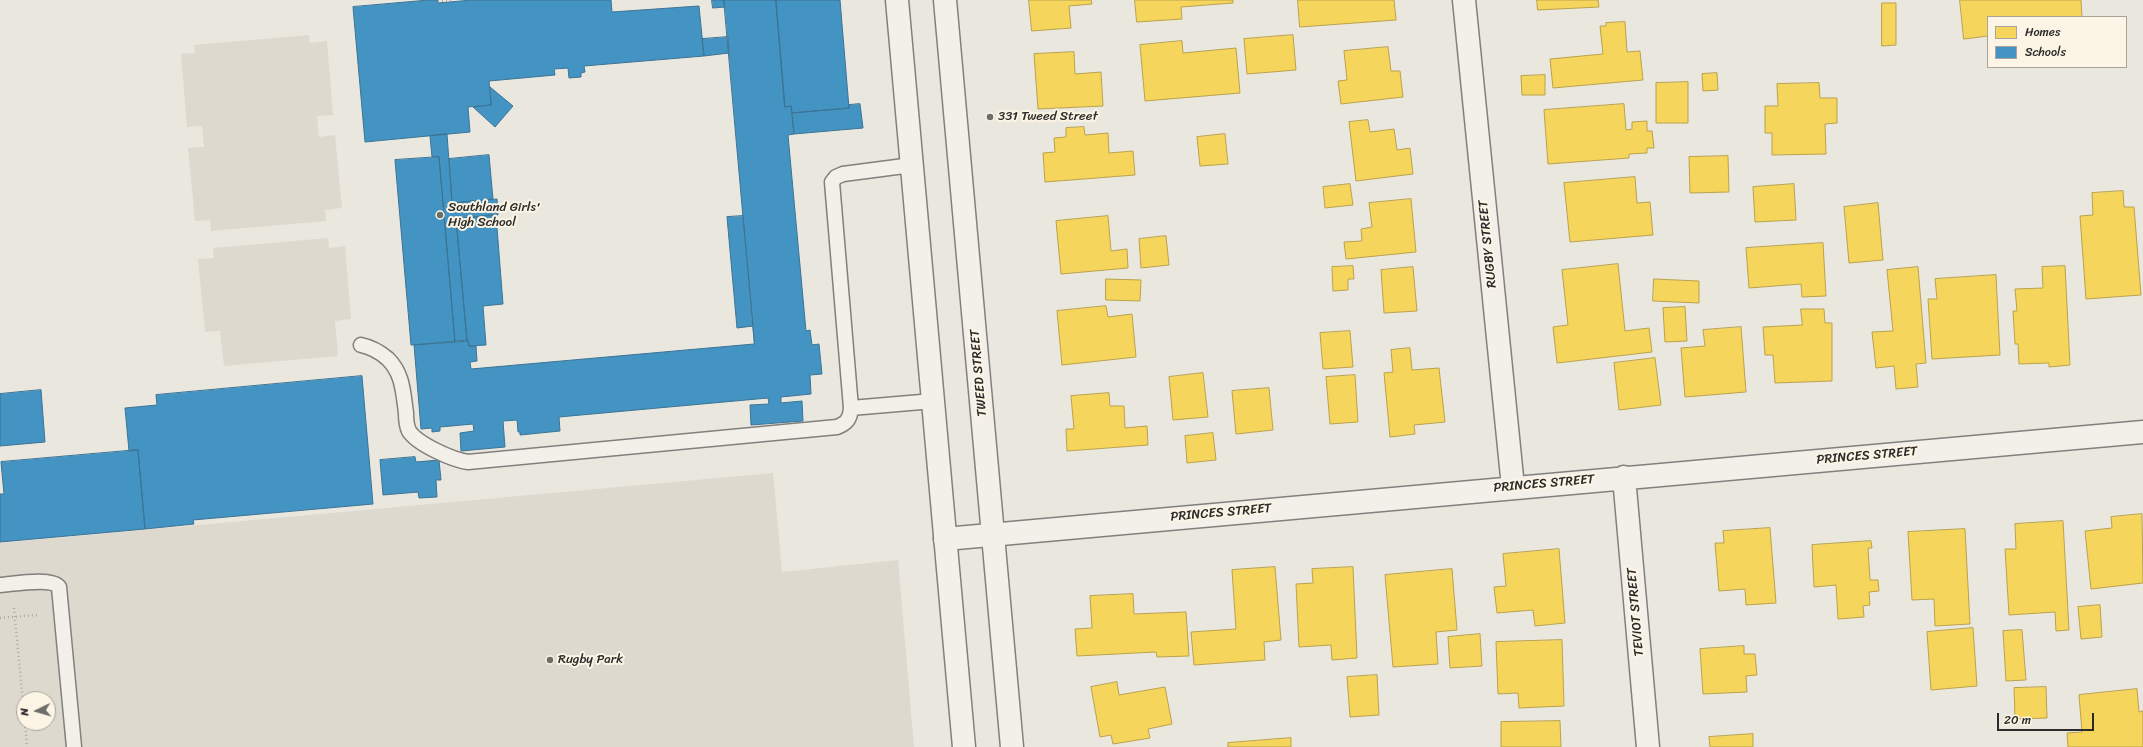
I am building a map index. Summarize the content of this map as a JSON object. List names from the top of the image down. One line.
{"streets":{"street":["RUGBY STREET","TWEED STREET","PRINCES STREET","TEVIOT STREET"]},"crossings":[["RUGBY STREET","PRINCES STREET"],["TWEED STREET","PRINCES STREET"],["PRINCES STREET","TEVIOT STREET"]],"places":["331 Tweed Street","Southland Girls' High School","Rugby Park"],"legend":["Homes","Schools"],"scale_bar":"20 m","north":"left"}
